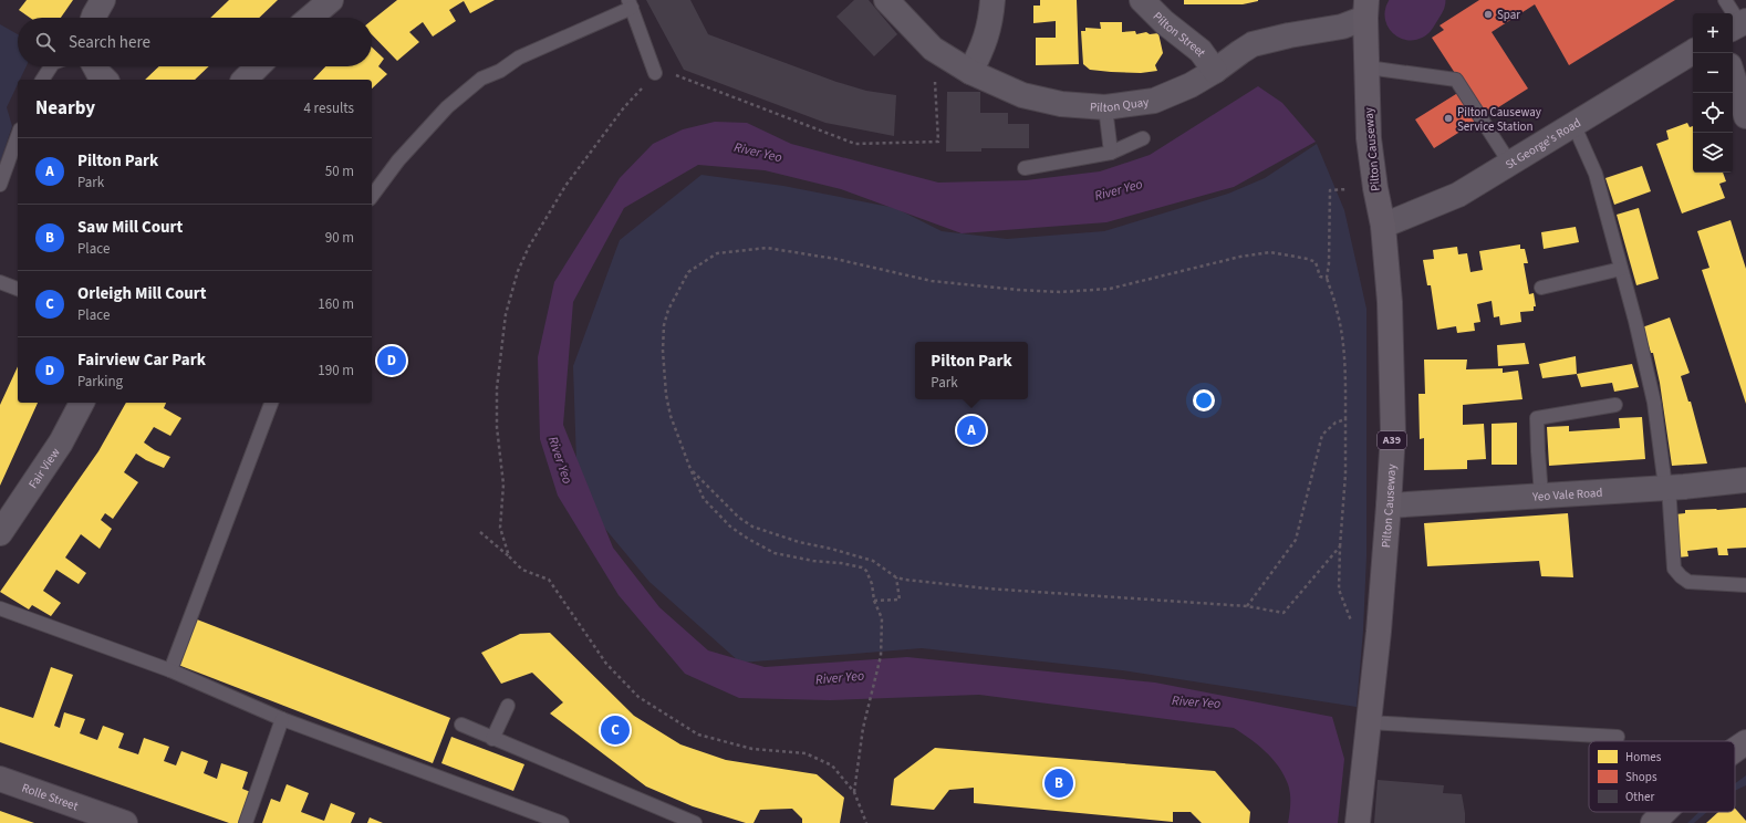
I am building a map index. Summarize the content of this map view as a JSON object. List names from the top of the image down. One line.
{"streets":{"main road":["Pilton Causeway","A39","Rolle Street"],"street":["Pilton Street","Pilton Quay","St George's Road","Fair View","Yeo Vale Road"]},"crossings":[["Pilton Street","Pilton Quay"],["Pilton Quay","A39"],["St George's Road","Pilton Causeway"],["Pilton Causeway","A39"],["Pilton Causeway","Yeo Vale Road"]],"water":["River Yeo"],"places":["Spar","Pilton Causeway Service Station"],"legend":["Homes","Shops","Other"],"page":{"map_buttons":["+","−"],"search":"Search here","heading":["Nearby","4 results"],"list":[{"mark":"A","name":"Pilton Park","note":"Park","value":"50 m"},{"mark":"B","name":"Saw Mill Court","note":"Place","value":"90 m"},{"mark":"C","name":"Orleigh Mill Court","note":"Place","value":"160 m"},{"mark":"D","name":"Fairview Car Park","note":"Parking","value":"190 m"}],"popup":["Pilton Park","Park"],"pins":["D","A","C","B"]}}
